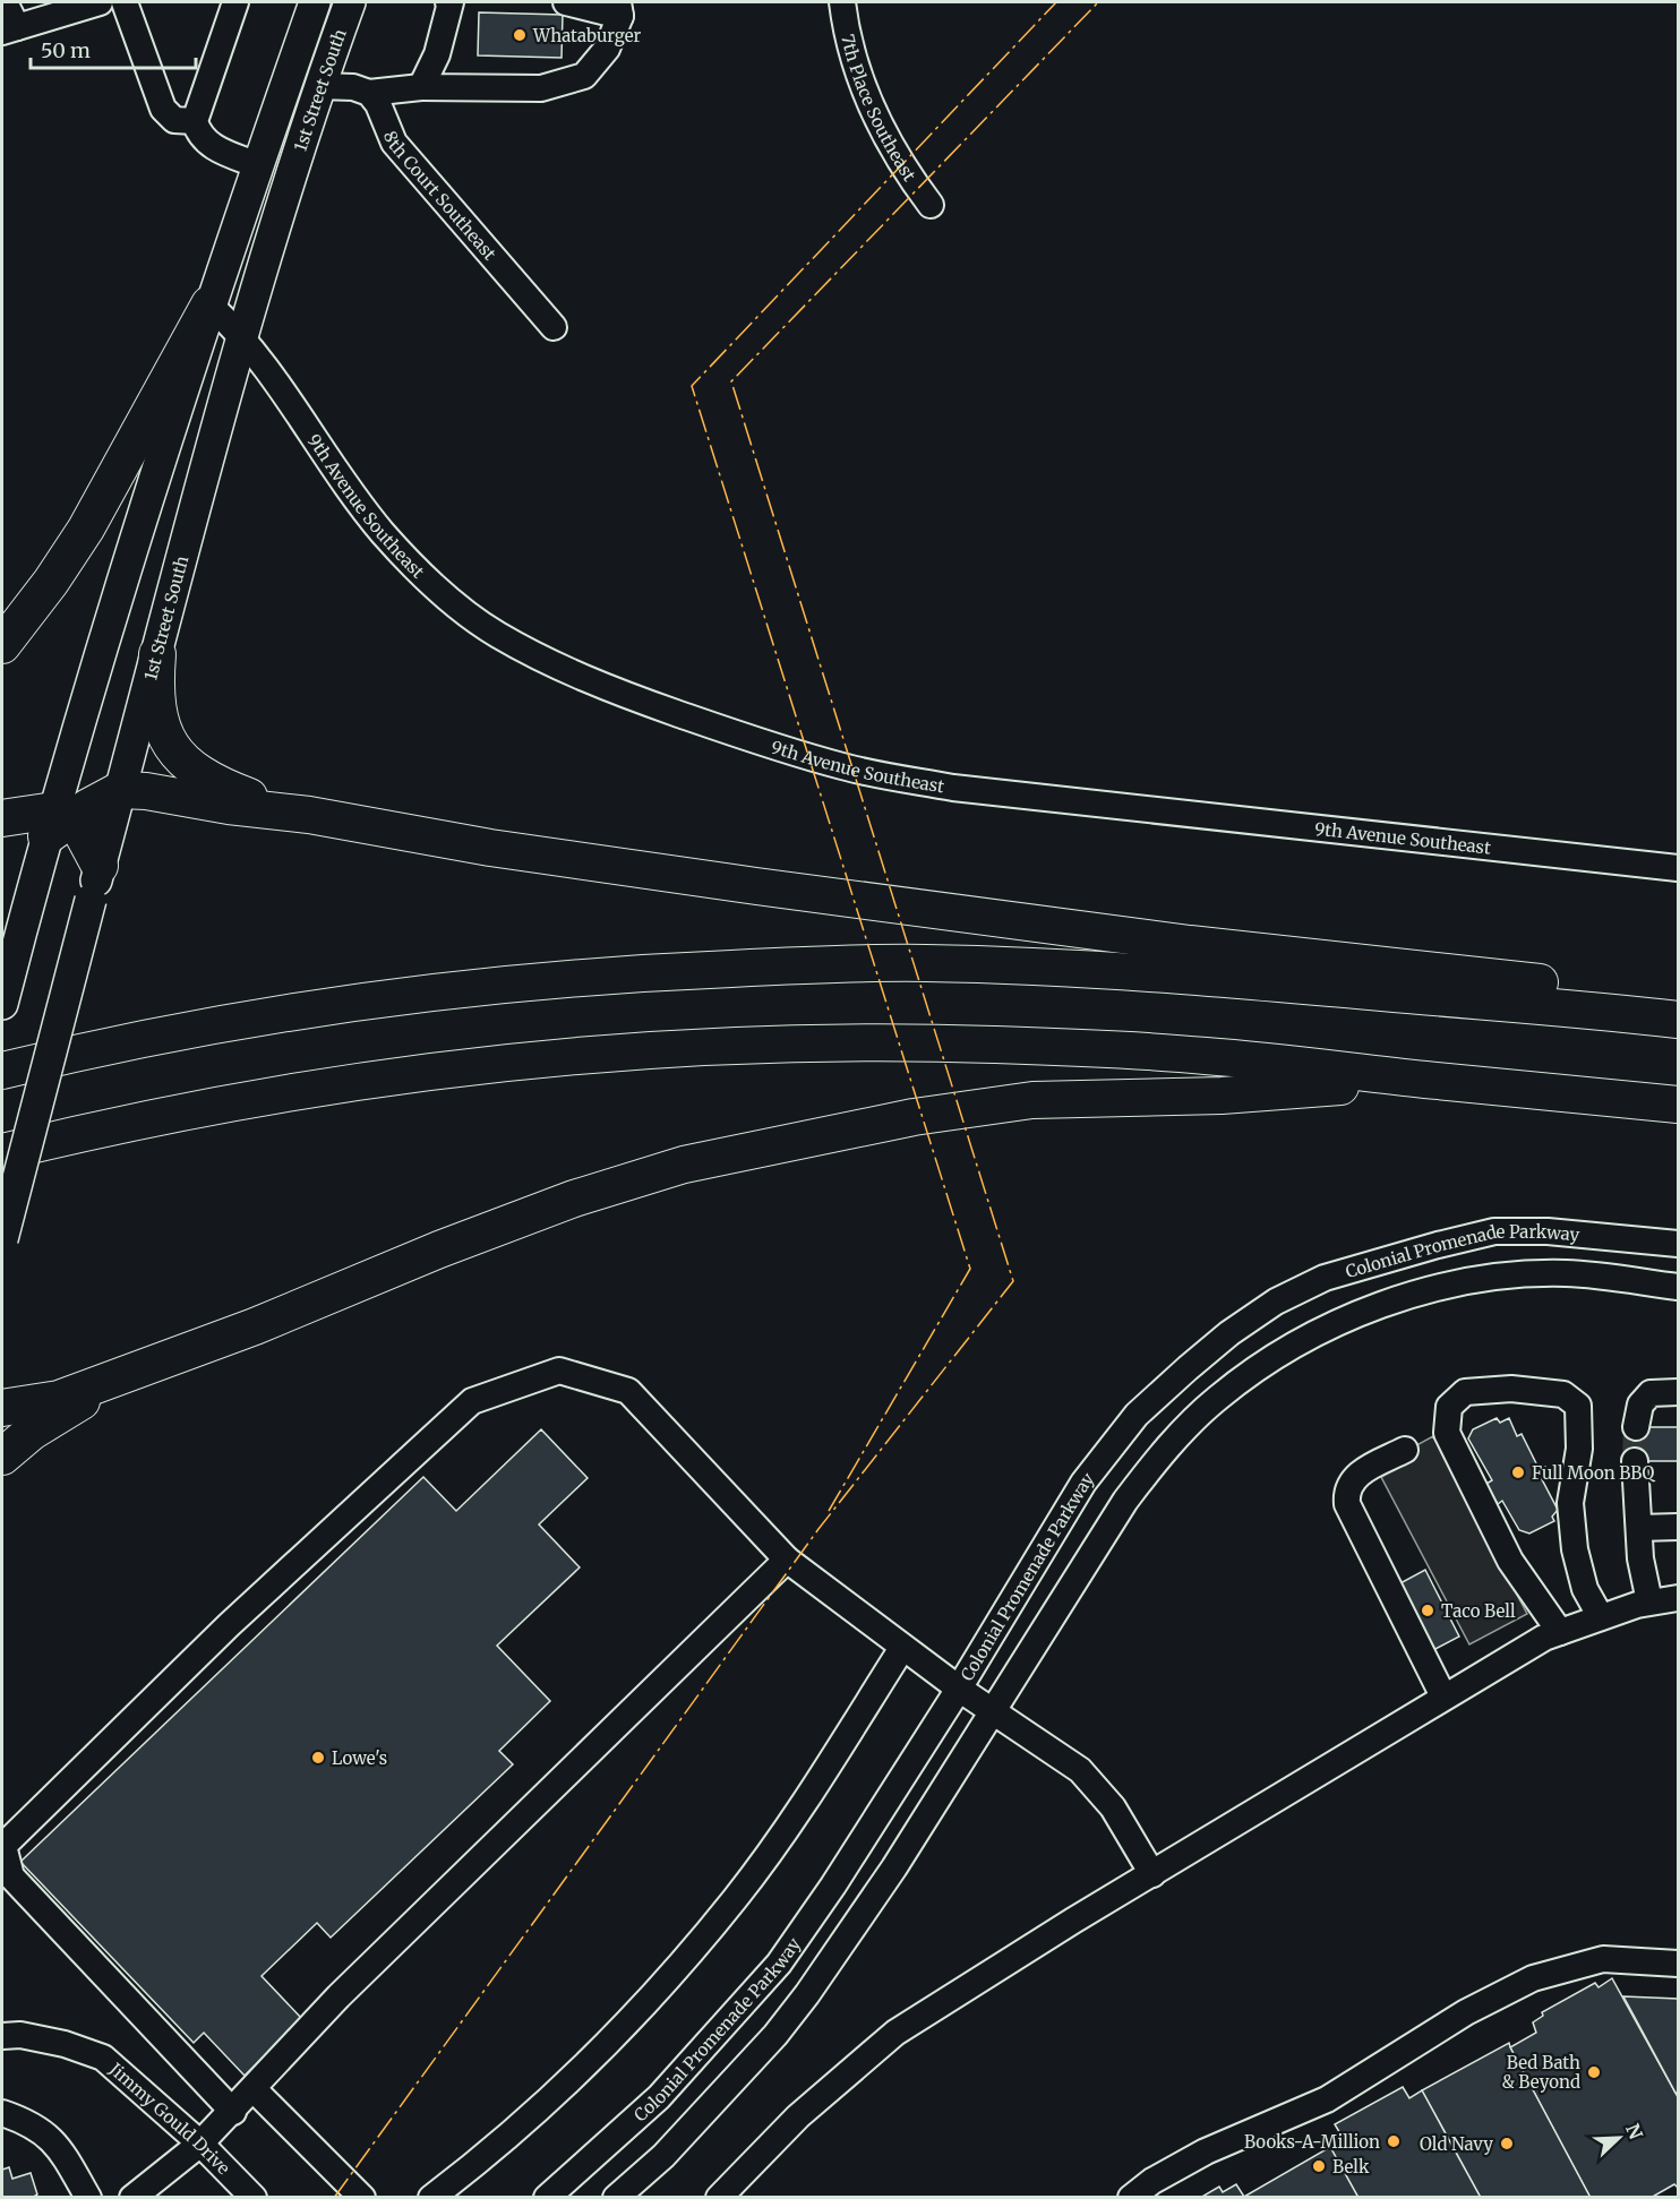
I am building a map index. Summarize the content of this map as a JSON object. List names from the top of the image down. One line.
{"streets":{"main road":["1st Street South"],"street":["7th Place Southeast","8th Court Southeast","9th Avenue Southeast","Colonial Promenade Parkway","Jimmy Gould Drive"]},"crossings":[["1st Street South","9th Avenue Southeast"]],"places":["Whataburger","Full Moon BBQ","Taco Bell","Lowe's","Bed Bath & Beyond","Books-A-Million","Old Navy","Belk"],"scale_bar":"50 m","north":"top right"}
